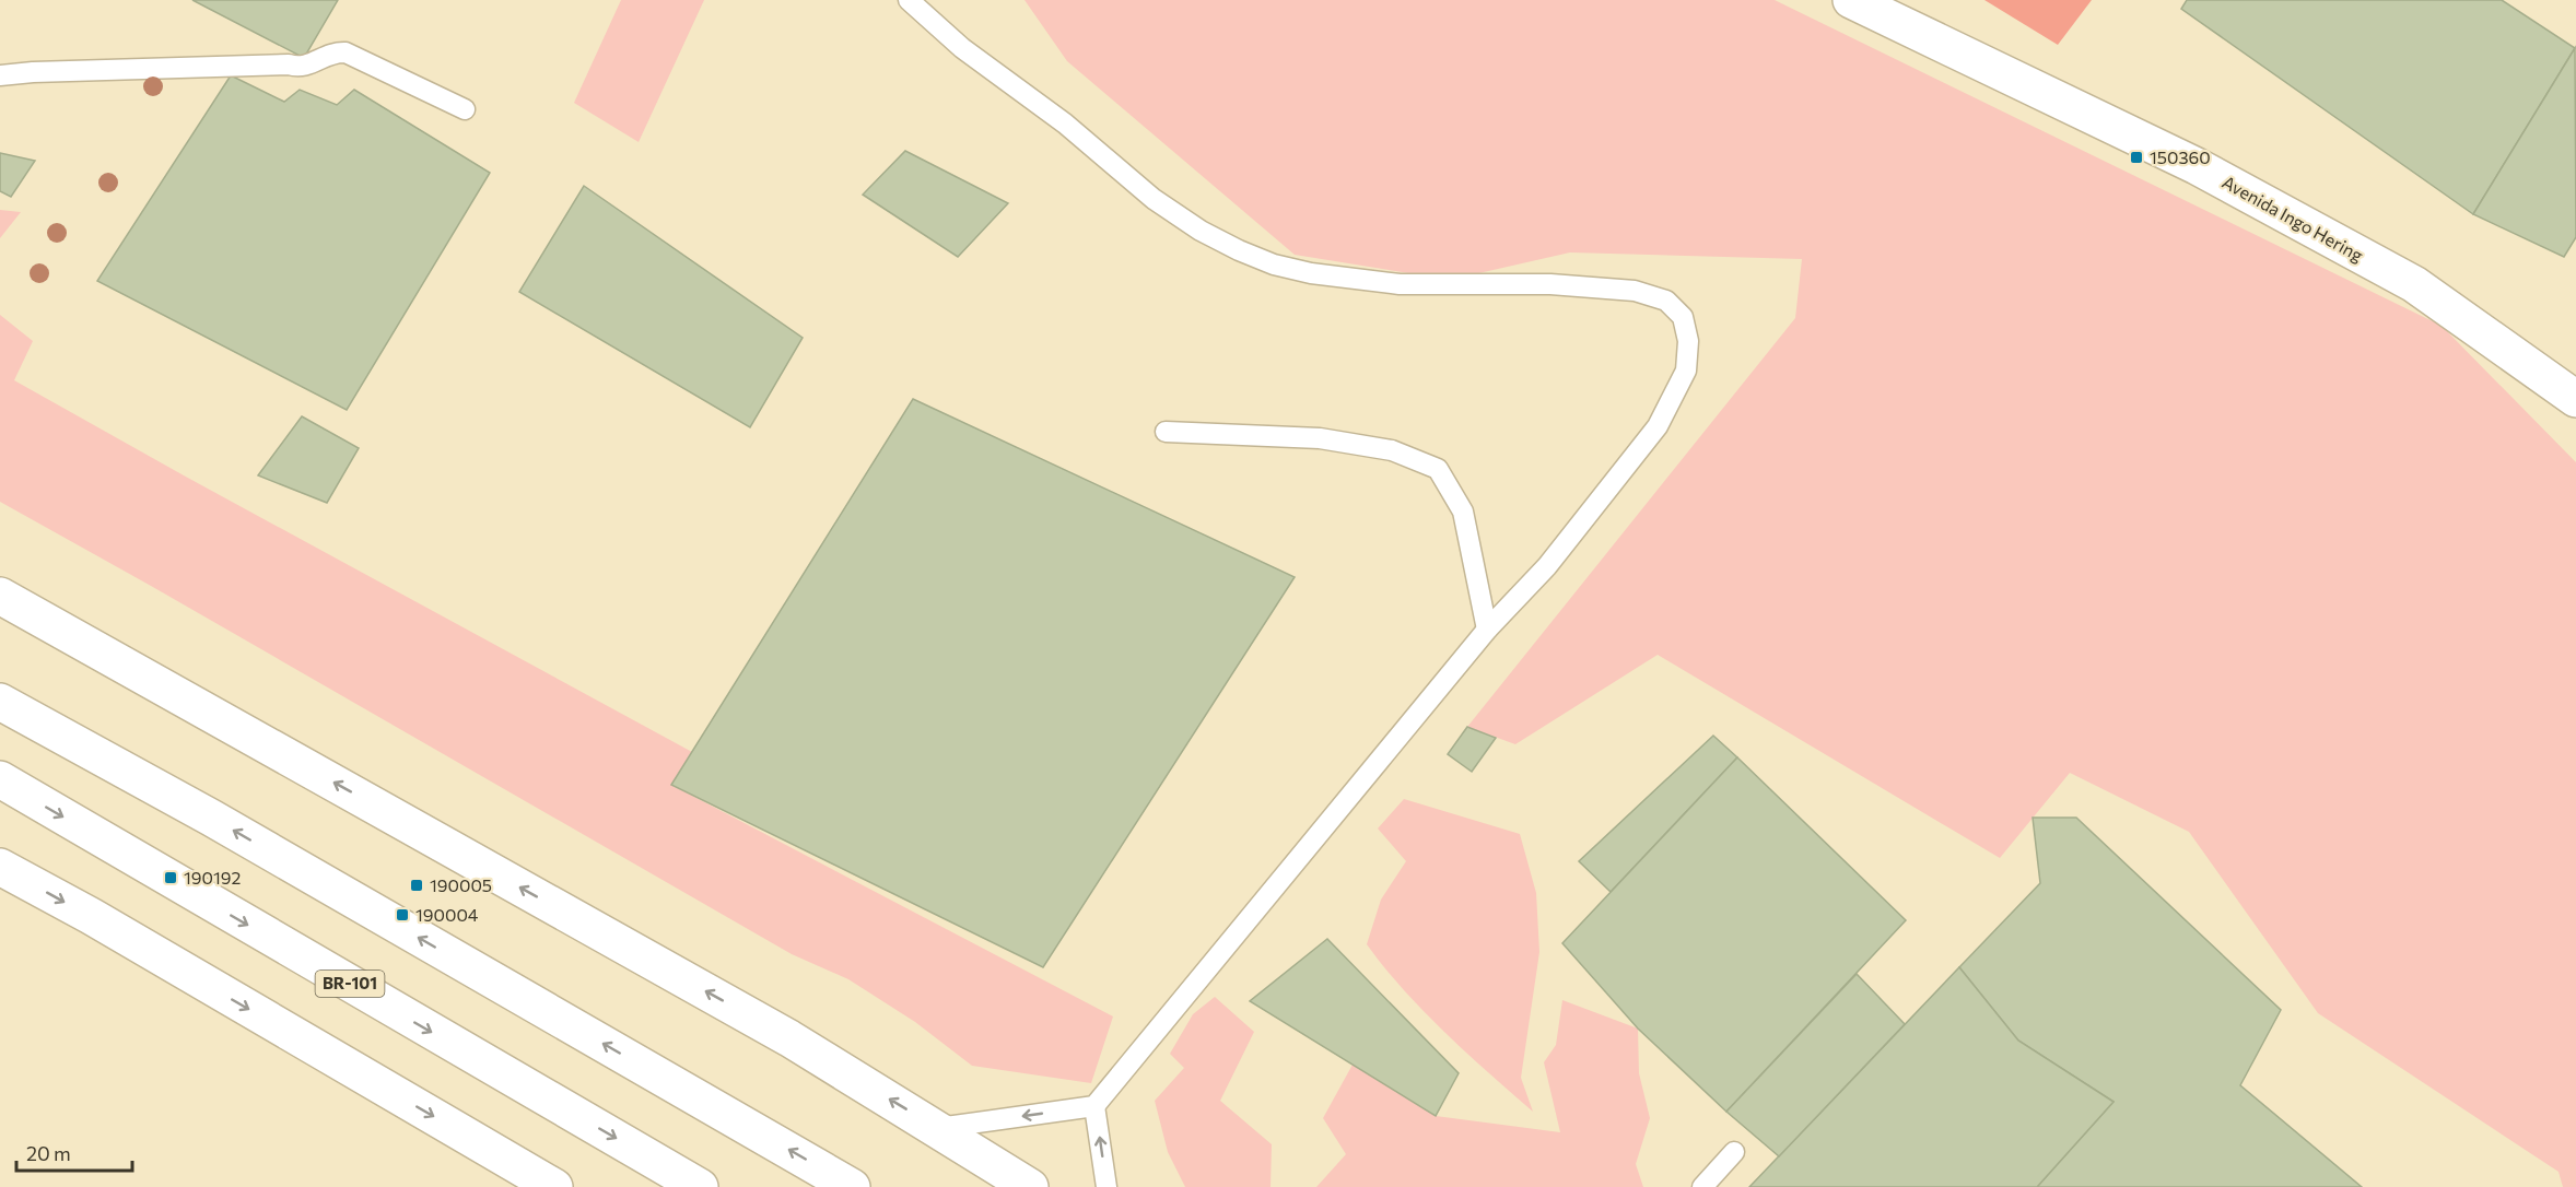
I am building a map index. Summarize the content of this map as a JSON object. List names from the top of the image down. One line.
{"streets":{"main road":["Avenida Ingo Hering","BR-101"]},"places":{"transit":["150360","190192","190005","190004"]},"scale_bar":"20 m"}
